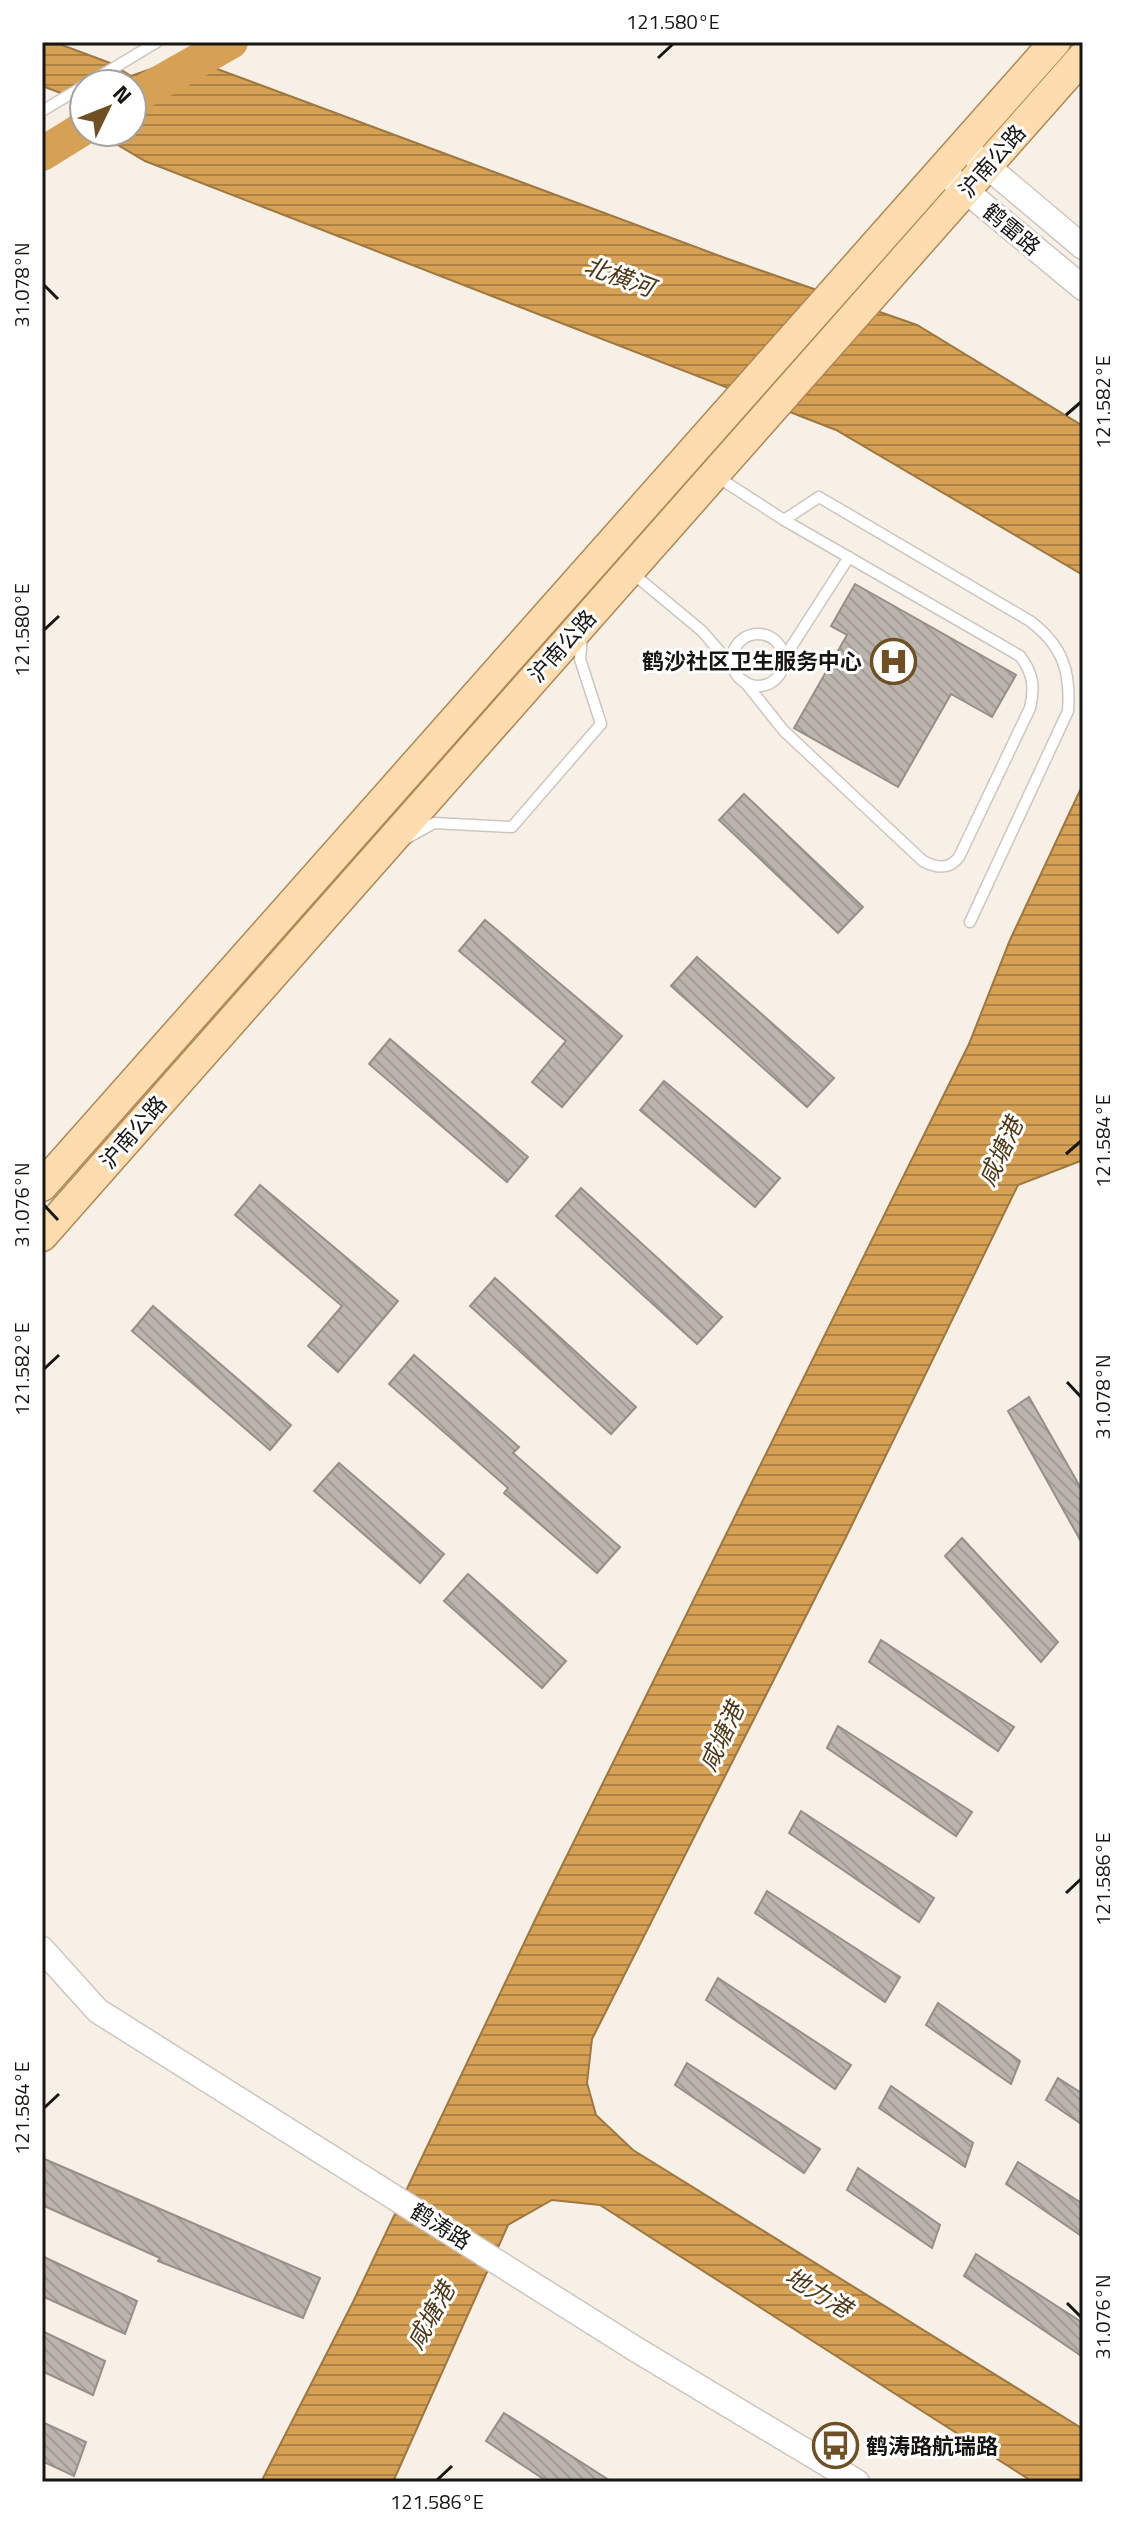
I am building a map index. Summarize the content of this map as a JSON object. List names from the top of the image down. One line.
{"streets":{"main road":["沪南公路"],"street":["鹤雷路","鹤涛路"]},"crossings":[["沪南公路","鹤雷路"]],"water":["北横河","咸塘港","地力港"],"places":{"hospital":["鹤沙社区卫生服务中心"],"bus stop":["鹤涛路航瑞路"]},"north":"top right","coordinates":["121.580°E","31.078°N","121.582°E","121.584°E","31.076°N","121.586°E"]}
